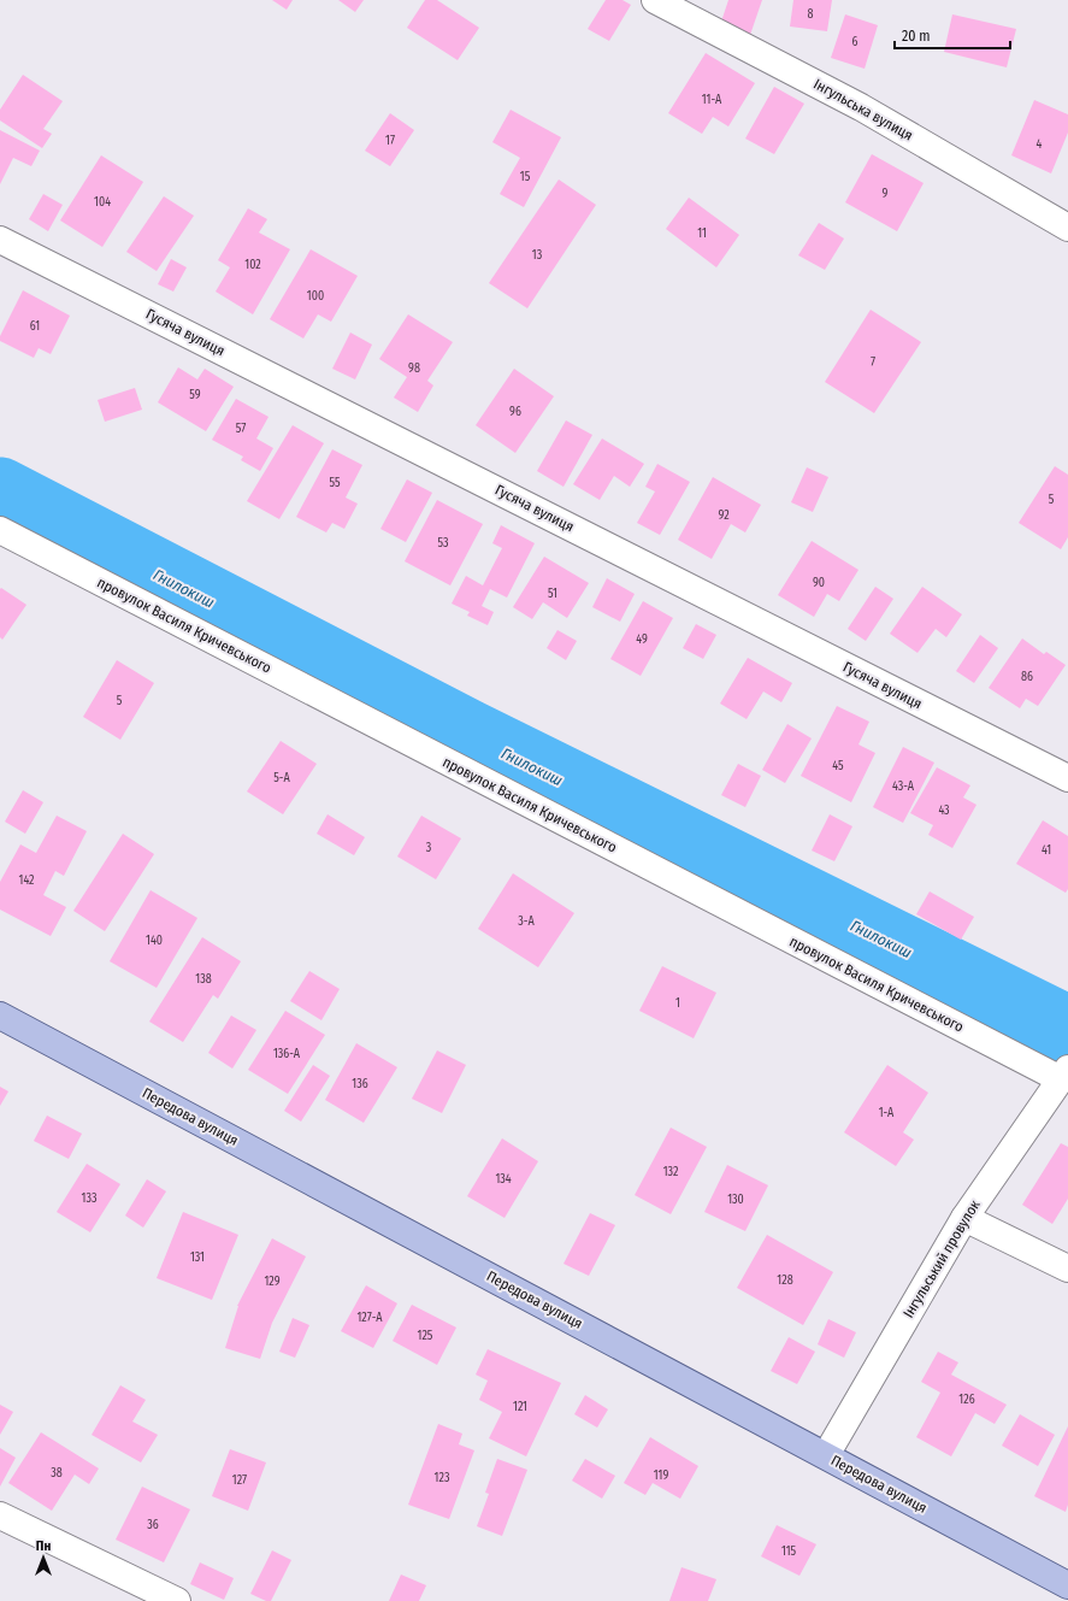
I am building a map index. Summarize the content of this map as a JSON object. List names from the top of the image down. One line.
{"streets":{"main road":["Передова вулиця"],"street":["Інгульська вулиця","Гусяча вулиця","провулок Василя Кричевського","Інгульський провулок"]},"crossings":[["провулок Василя Кричевського","Інгульський провулок"],["Передова вулиця","Інгульський провулок"]],"water":["Гнилокиш"],"house_numbers":["8","6","11-А","17","4","15","9","104","11","13","102","100","61","7","98","59","96","57","55","5","92","53","90","51","49","86","5","45","5-А","43-А","43","3","41","142","3-А","140","138","1","136-А","136","1-А","132","134","133","130","131","128","129","127-А","125","126","121","38","119","123","127","36","115"],"scale_bar":"20 m","north":"top"}
